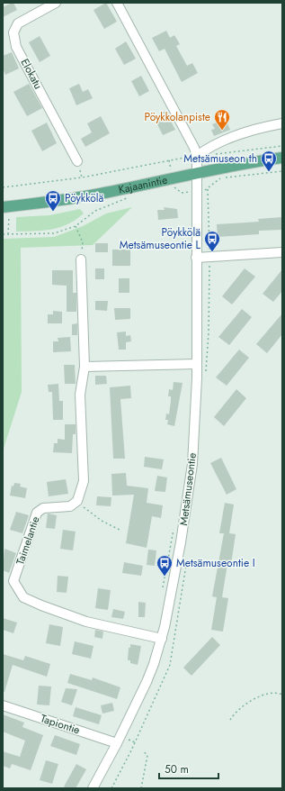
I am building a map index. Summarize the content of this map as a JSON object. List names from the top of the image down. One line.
{"streets":{"main road":["Kajaanintie"],"street":["Elokatu","Metsämuseontie","Taimelantie","Tapiontie"]},"crossings":[["Kajaanintie","Metsämuseontie"],["Metsämuseontie","Taimelantie"],["Metsämuseontie","Tapiontie"]],"places":{"restaurant":["Pöykkolanpiste"],"bus stop":["Metsämuseon th","Pöykkölä","Pöykkölä Metsämuseontie L","Metsämuseontie I"]},"scale_bar":"50 m"}
